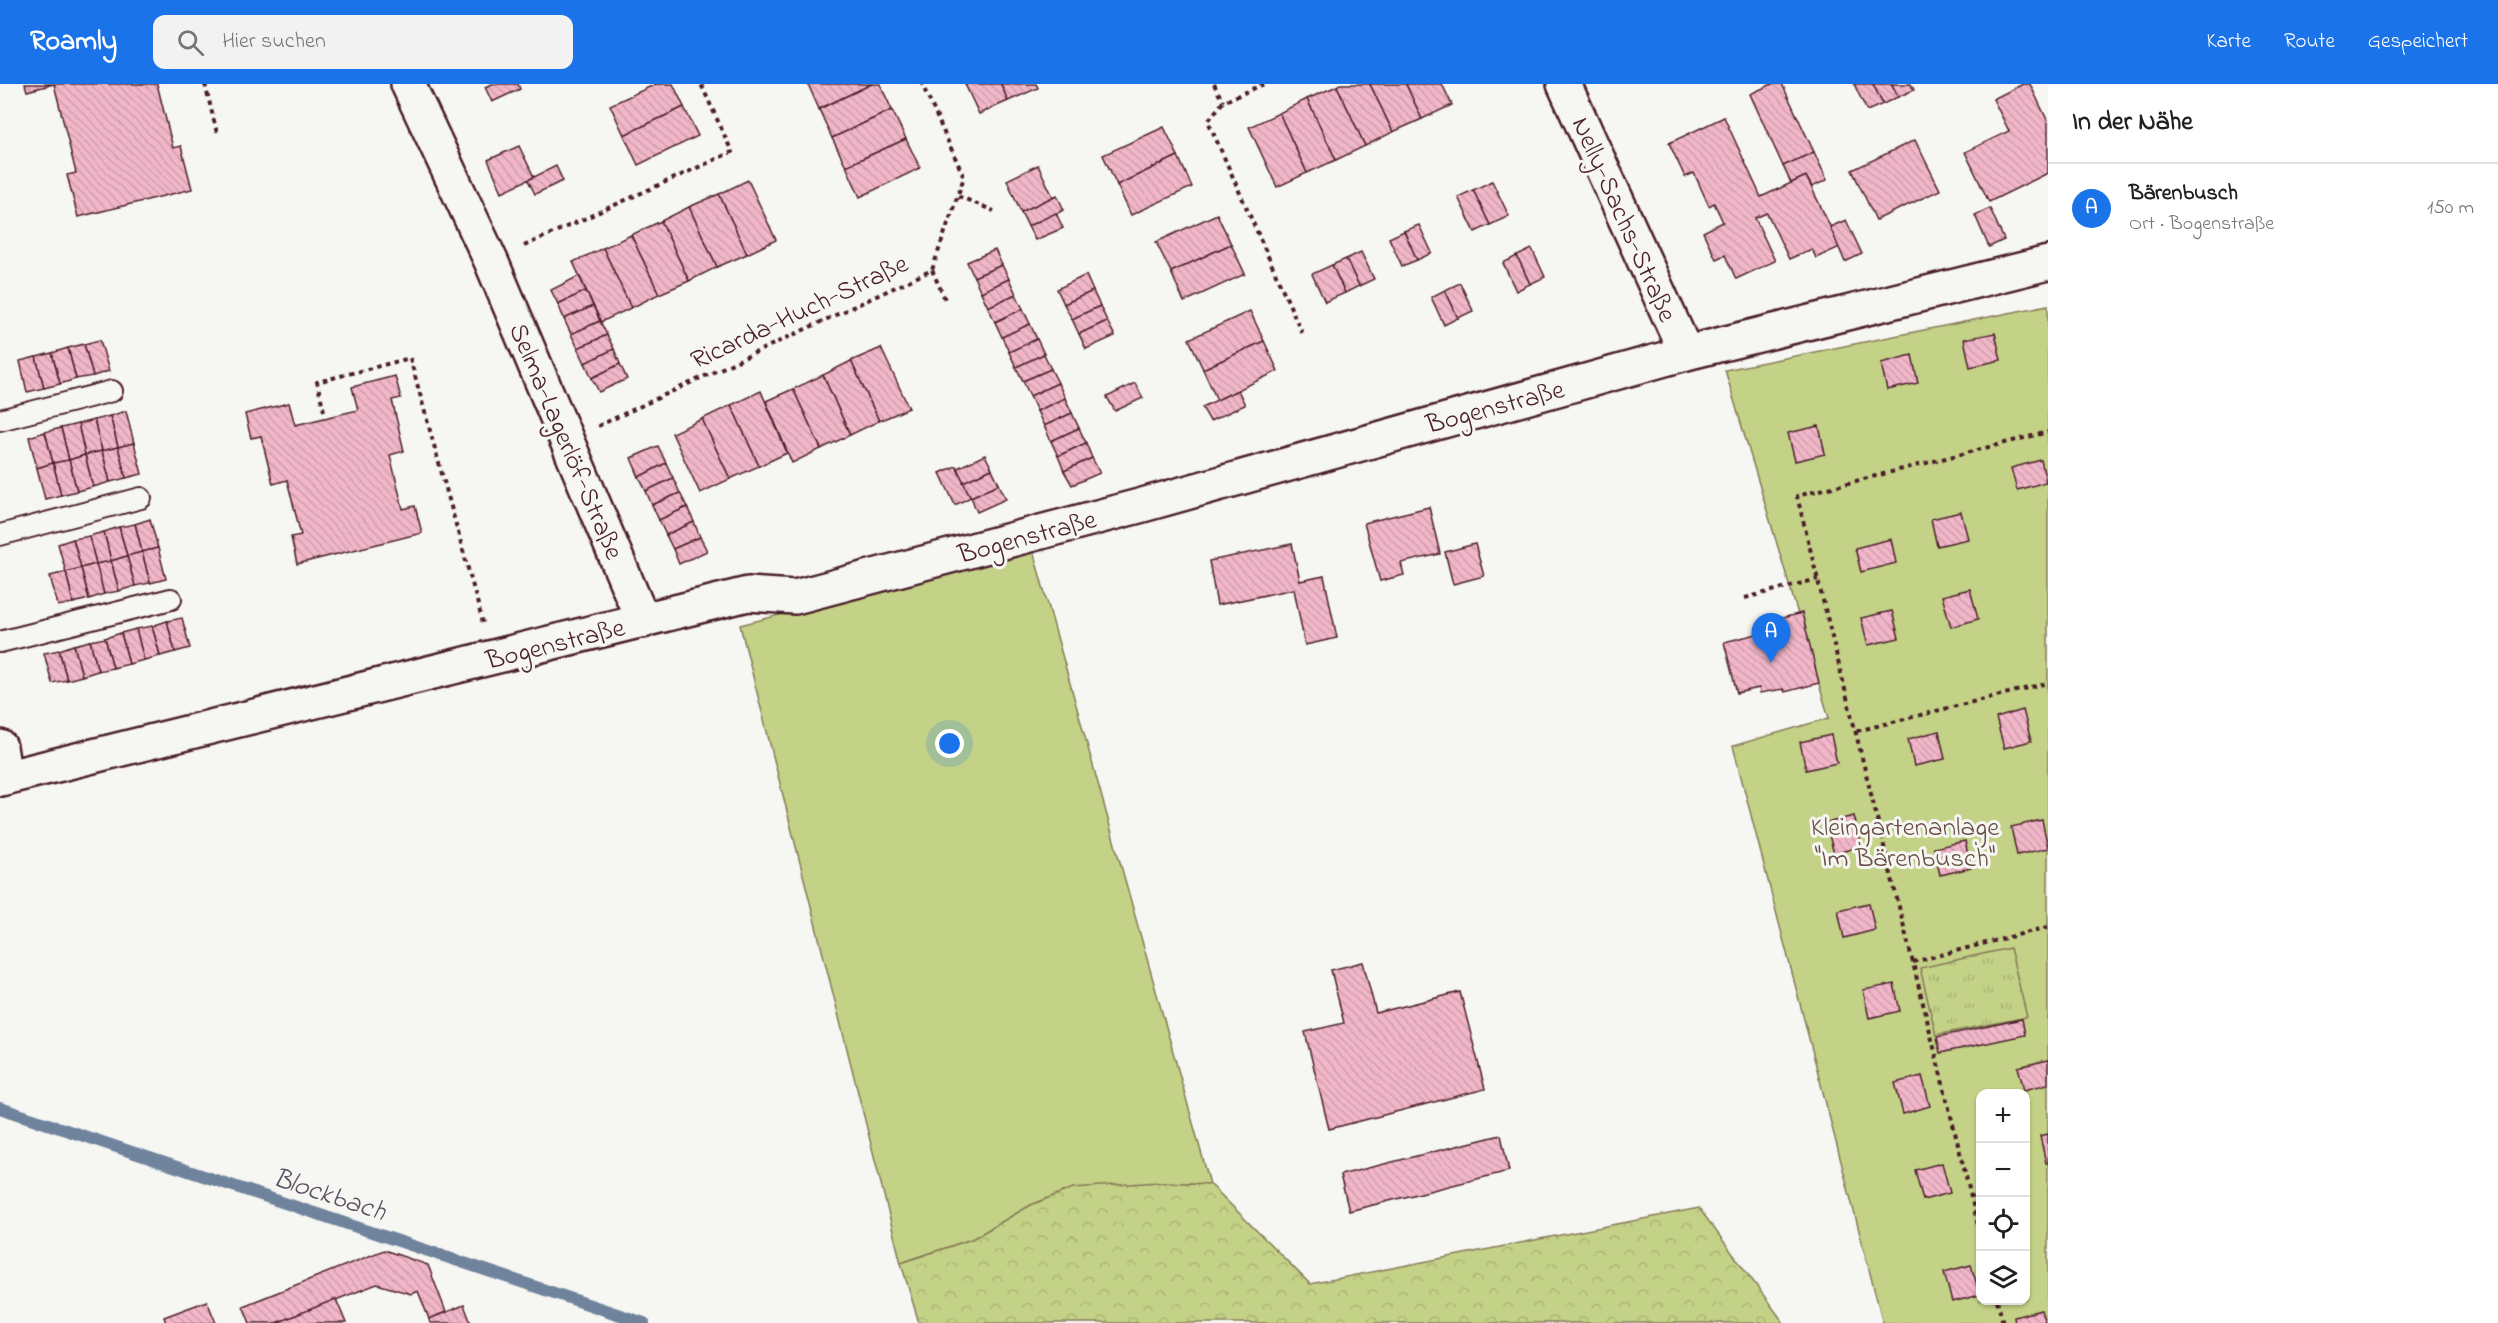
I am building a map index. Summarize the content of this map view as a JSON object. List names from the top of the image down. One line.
{"streets":{"street":["Nelly-Sachs-Straße","Bogenstraße","Selma-Lagerlöf-Straße"],"path":["Ricarda-Huch-Straße"]},"crossings":[["Nelly-Sachs-Straße","Bogenstraße"],["Ricarda-Huch-Straße","Selma-Lagerlöf-Straße"],["Bogenstraße","Selma-Lagerlöf-Straße"]],"water":["Blockbach"],"parks":["Kleingartenanlage \"Im Bärenbusch\""],"page":{"header":"Roamly","search":"Hier suchen","nav":["Karte","Route","Gespeichert"],"heading":"In der Nähe","list":[{"mark":"A","name":"Bärenbusch","note":"Ort · Bogenstraße","value":"150 m"}],"pins":"A","map_buttons":["+","−"]}}
